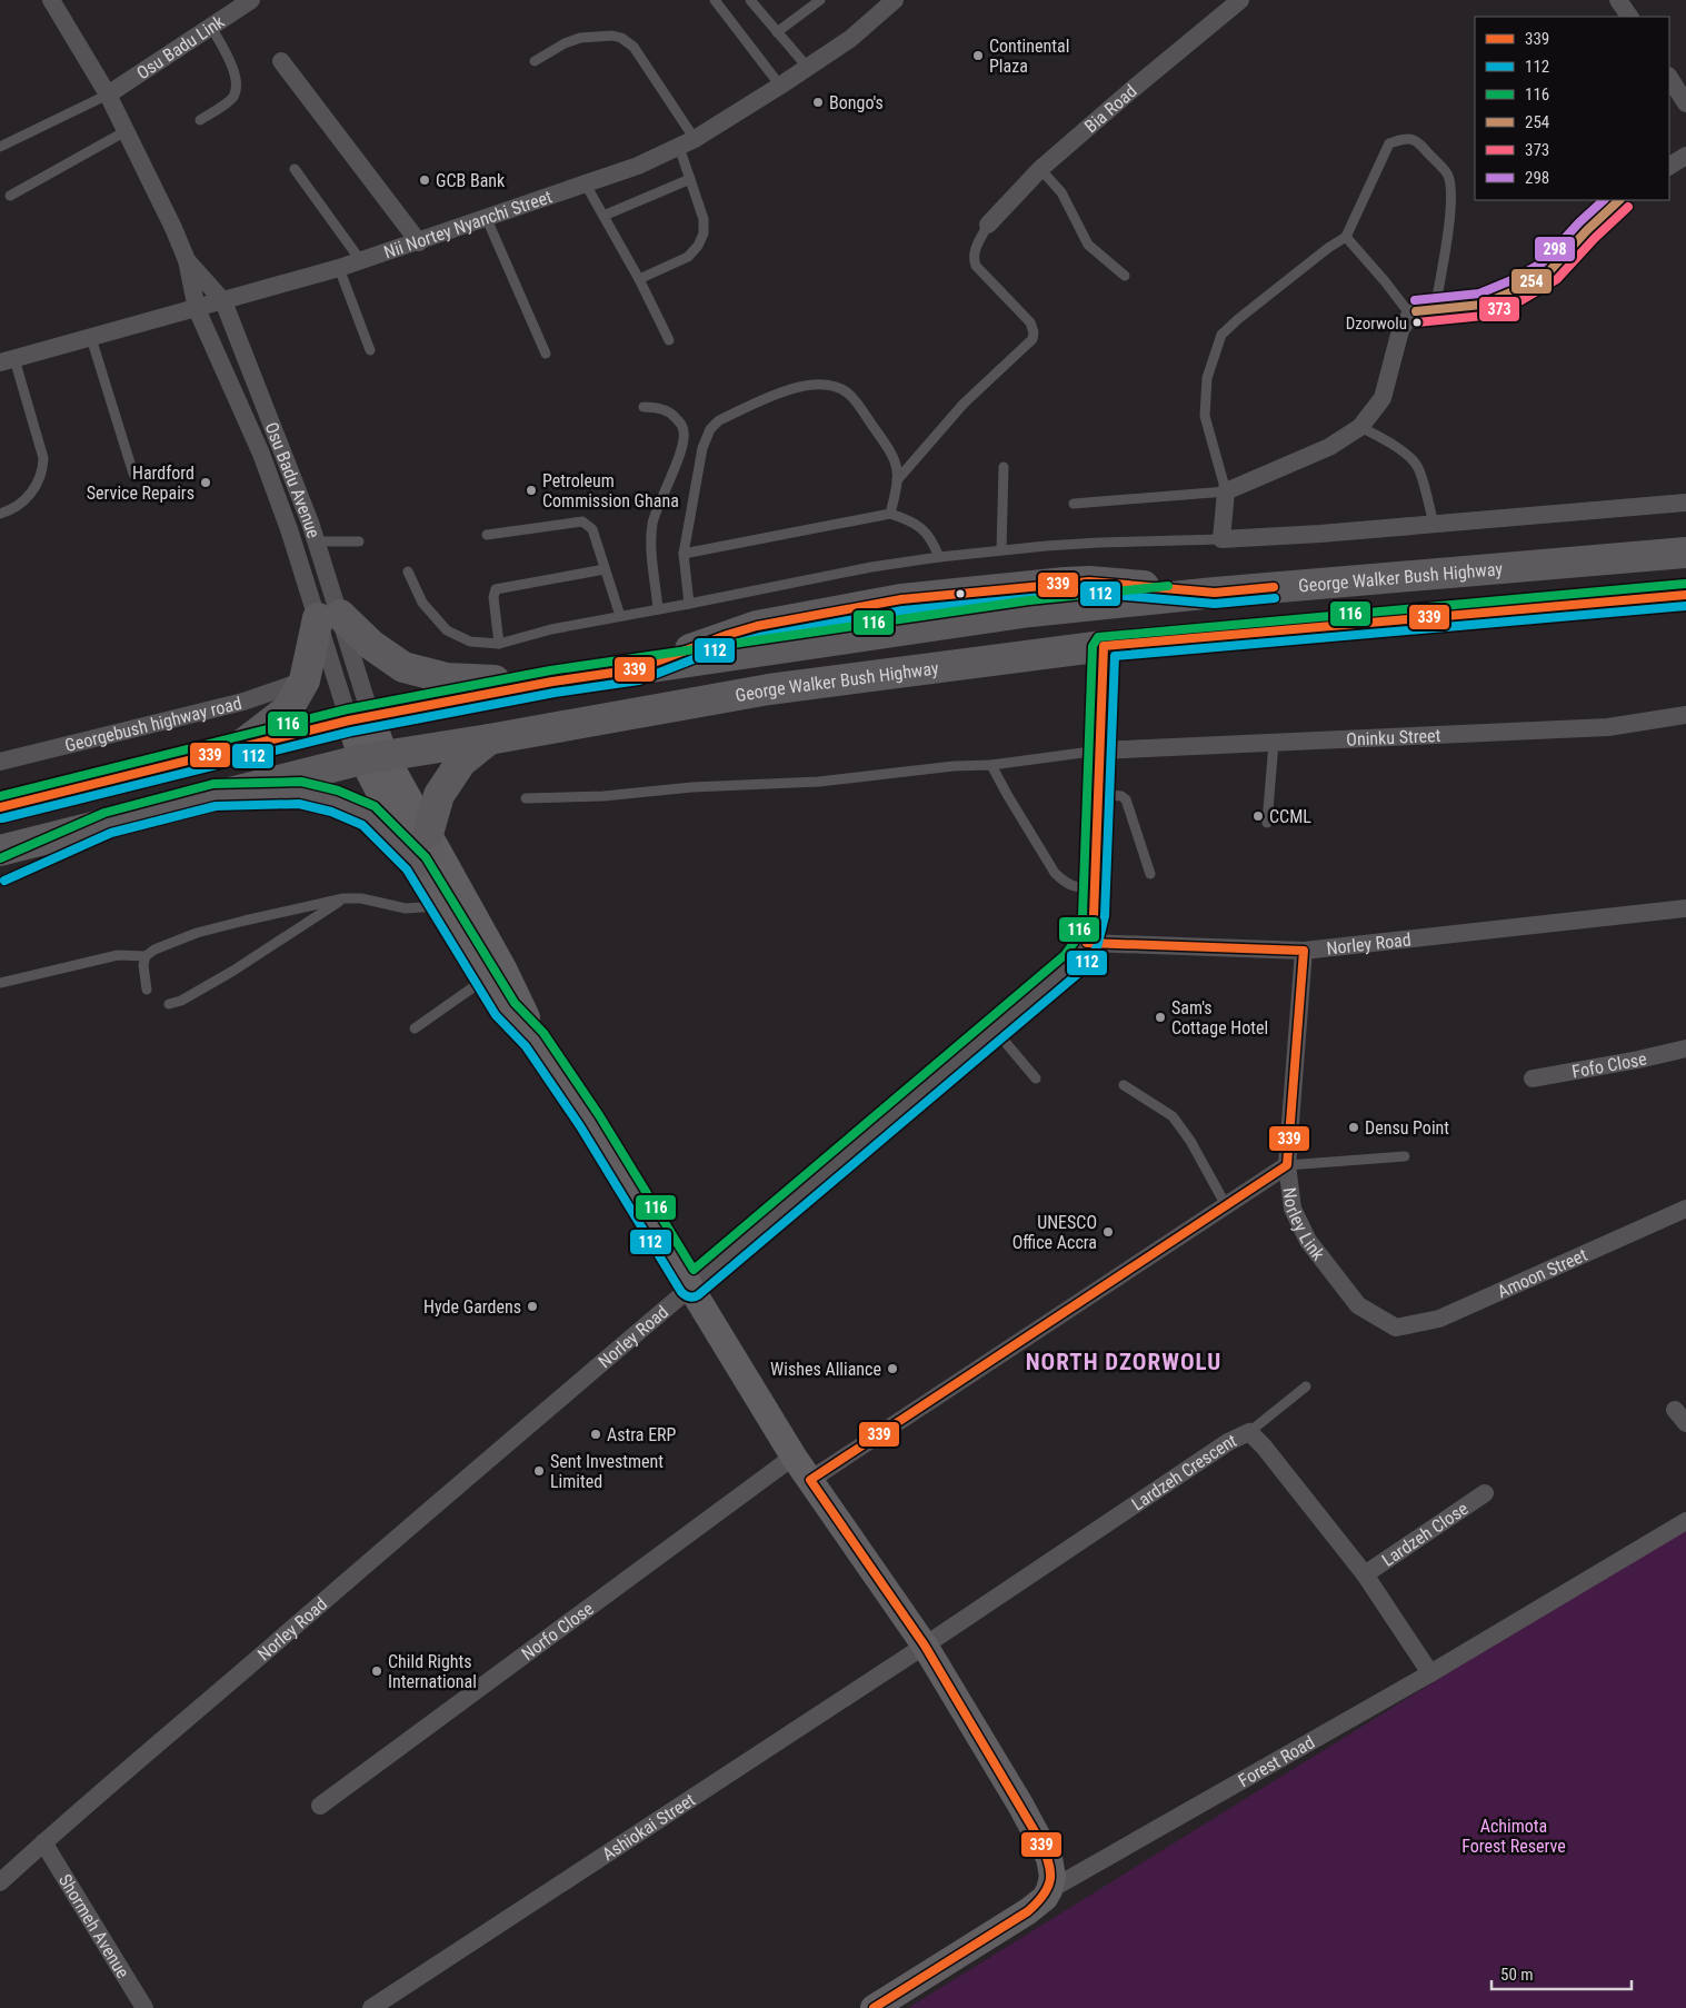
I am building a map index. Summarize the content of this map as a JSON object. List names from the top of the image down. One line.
{"streets":{"highway":["George Walker Bush Highway"],"main road":["Forest Road"],"street":["Osu Badu Link","Bia Road","Nii Nortey Nyanchi Street","Osu Badu Avenue","Georgebush highway road","Oninku Street","Norley Road","Fofo Close","Norley Link","Amoon Street","Lardzeh Crescent","Lardzeh Close","Norfo Close","Ashiokai Street","Shormeh Avenue"]},"crossings":[["Osu Badu Link","Osu Badu Avenue"],["Nii Nortey Nyanchi Street","Osu Badu Avenue"],["Norley Road","Norley Link"],["Norley Road","Shormeh Avenue"],["Norley Link","Amoon Street"],["Lardzeh Crescent","Lardzeh Close"],["Lardzeh Crescent","Forest Road"],["Lardzeh Crescent","Ashiokai Street"]],"districts":["NORTH DZORWOLU"],"parks":["Achimota Forest Reserve"],"places":["Continental Plaza","Bongo's","GCB Bank","Dzorwolu","Hardford Service Repairs","Petroleum Commission Ghana","CCML","Sam's Cottage Hotel","Densu Point","UNESCO Office Accra","Hyde Gardens","Wishes Alliance","Astra ERP","Sent Investment Limited","Child Rights International"],"lines":["transit line 254","transit line 298","transit line 373","transit line 339","transit line 116","transit line 112"],"legend":["339","112","116","254","373","298"],"scale_bar":"50 m"}
